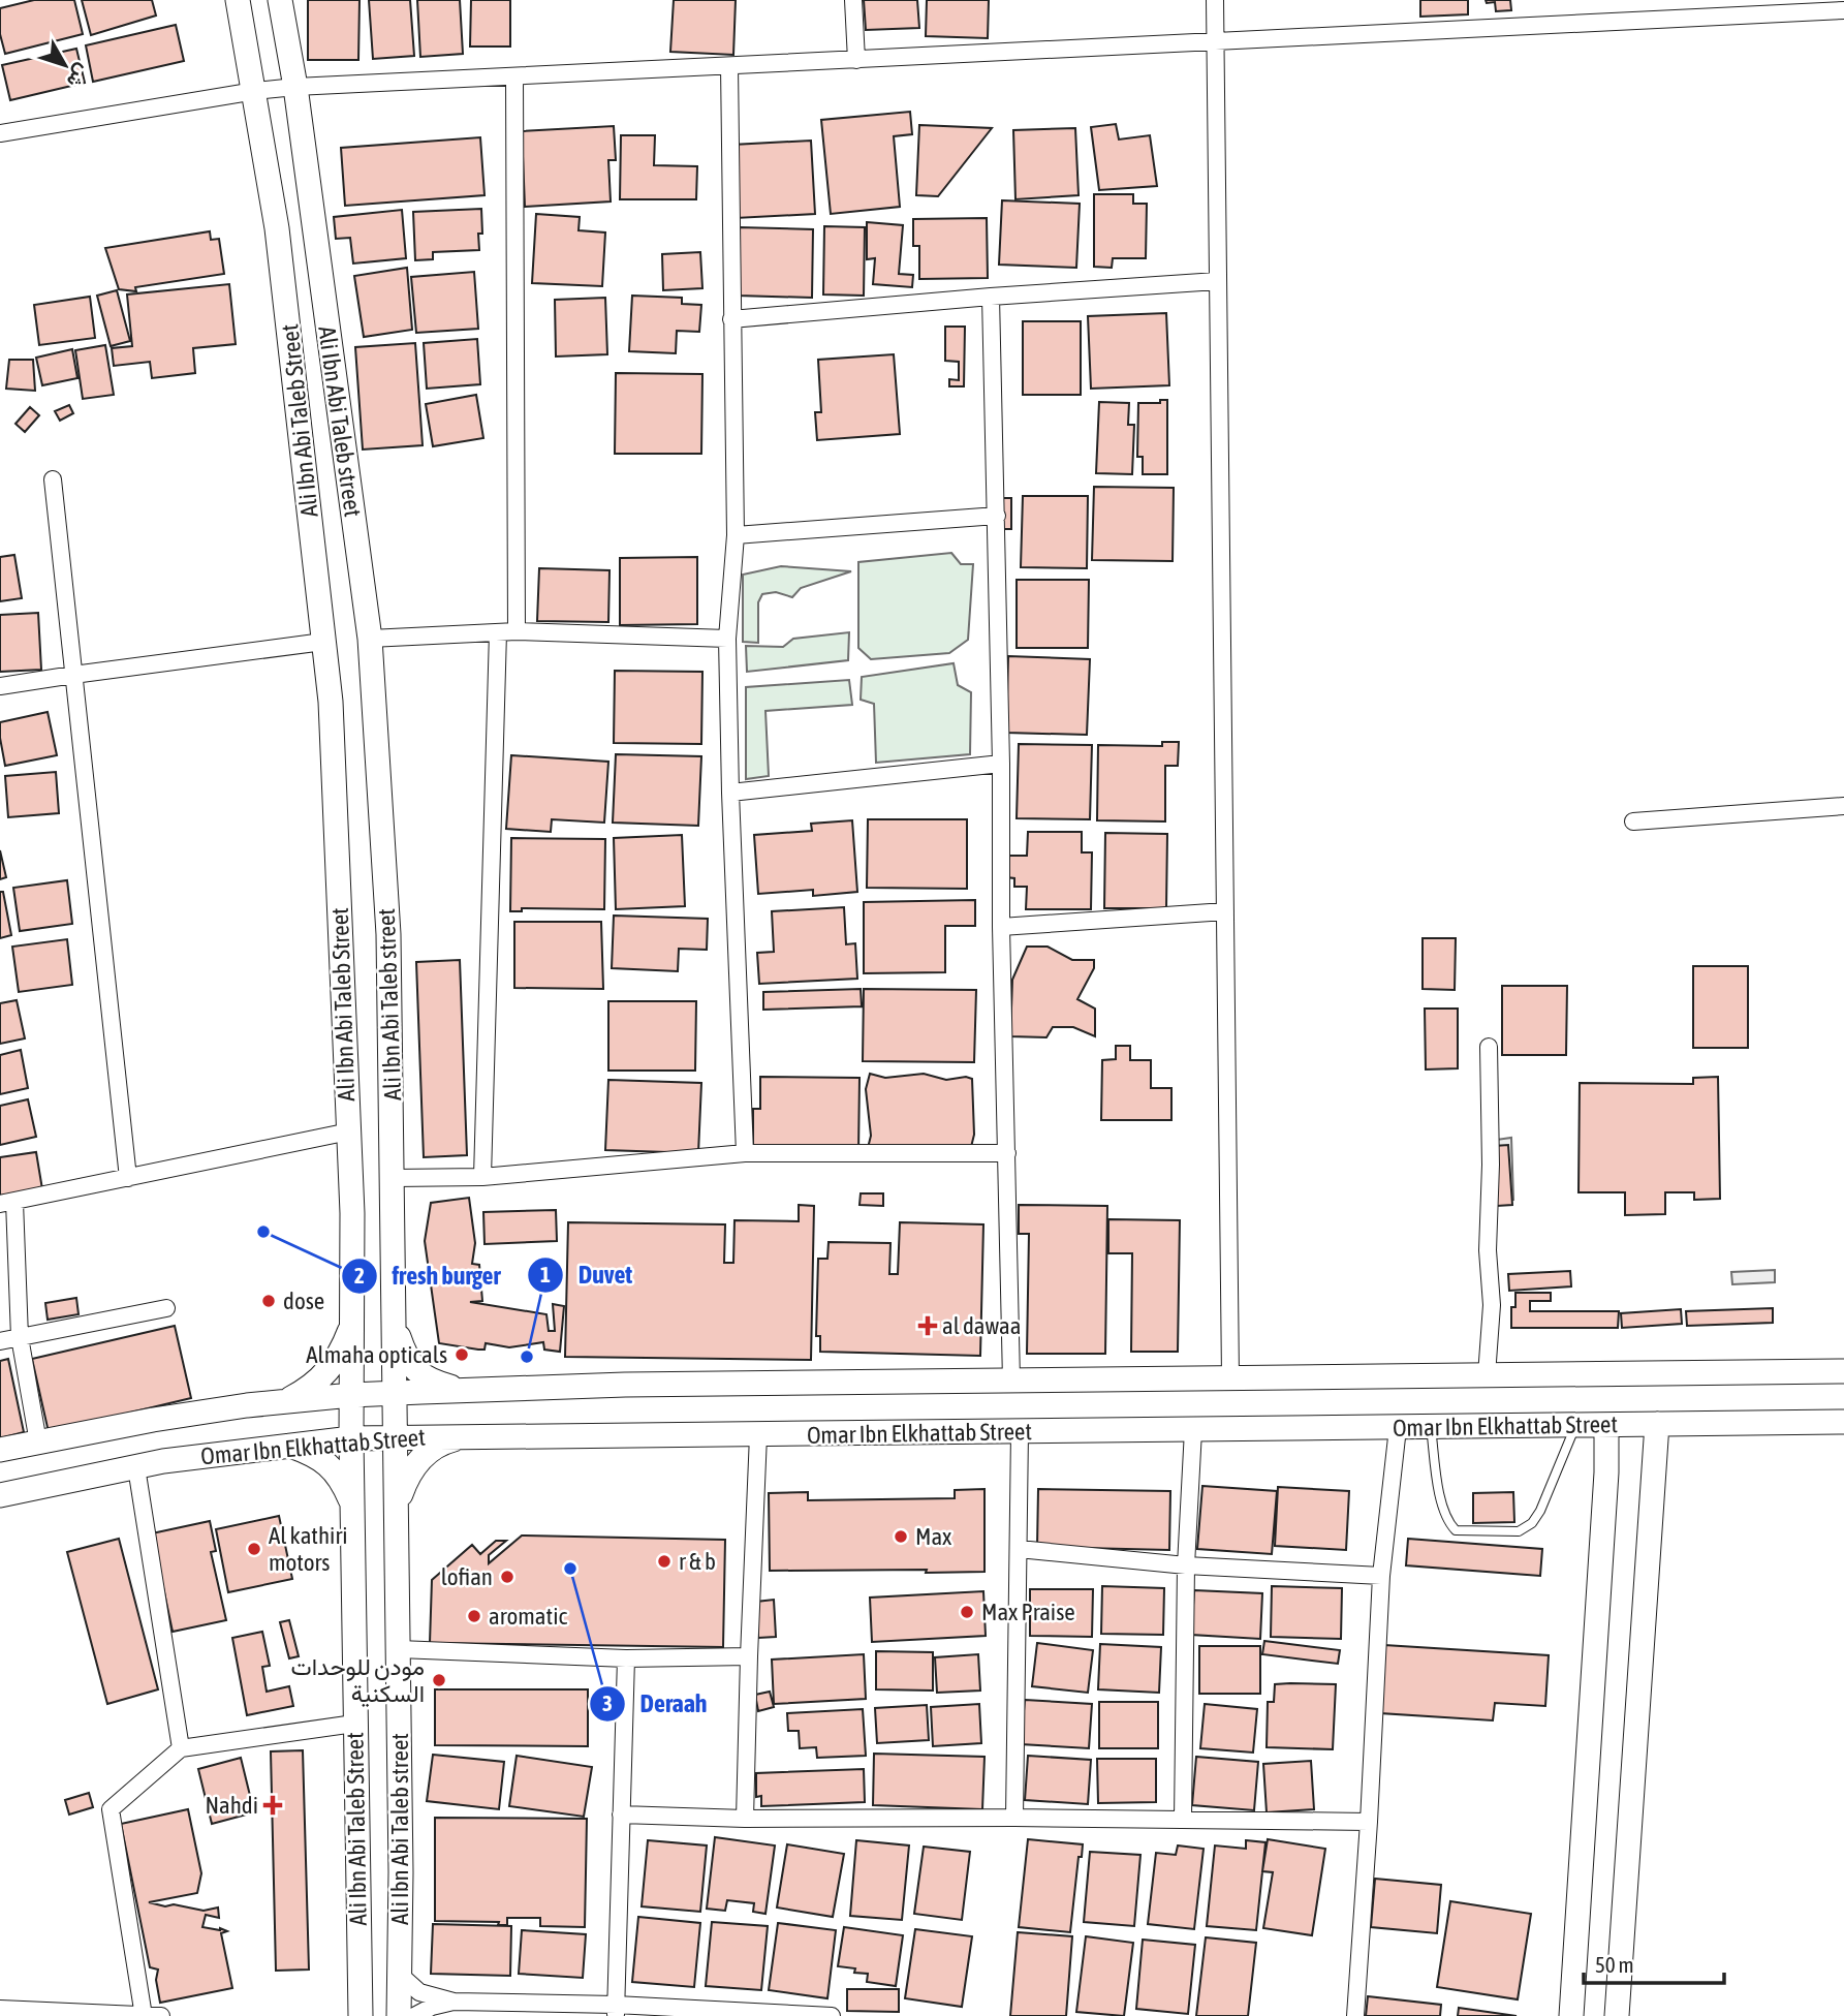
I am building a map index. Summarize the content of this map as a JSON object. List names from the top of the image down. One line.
{"streets":{"street":["Ali Ibn Abi Taleb Street","Ali Ibn Abi Taleb street","Omar Ibn Elkhattab Street"]},"crossings":[["Ali Ibn Abi Taleb Street","Omar Ibn Elkhattab Street"],["Ali Ibn Abi Taleb street","Omar Ibn Elkhattab Street"]],"places":{"other":["fresh burger","dose","Almaha opticals","Duvet","Max","Al kathiri motors","r & b","Deraah","lofian","Max Praise","aromatic","مودن للوحدات السكنية"],"health":["al dawaa","Nahdi"]},"scale_bar":"50 m","north":"bottom right"}
